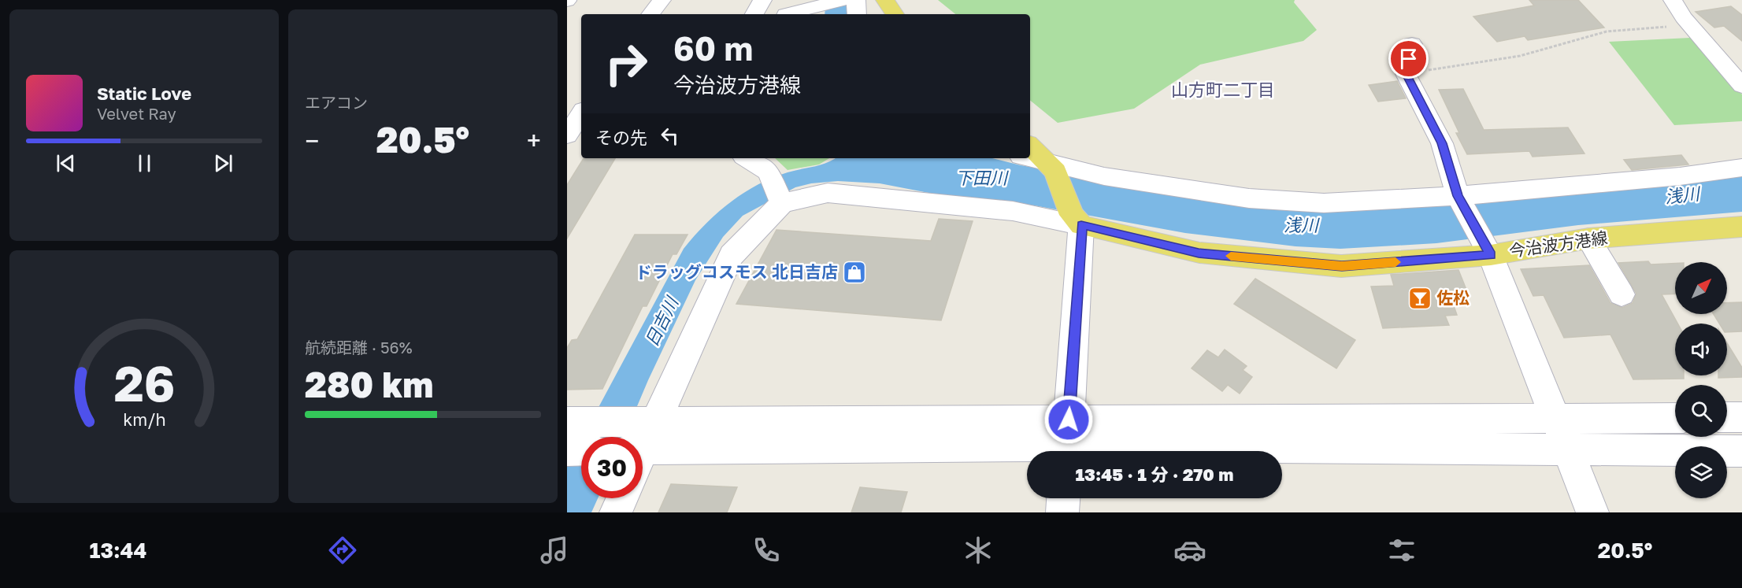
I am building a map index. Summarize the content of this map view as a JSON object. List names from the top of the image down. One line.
{"streets":{"main road":["今治波方港線"]},"districts":["山方町二丁目"],"water":["下田川","浅川","日吉川"],"places":{"shop":["ドラッグコスモス 北日吉店"],"bar":["佐松"]},"north":"top right","page":{"tile":["エアコン",["航続距離 · 56%","280 km"]],"turn":["60 m","今治波方港線"],"song":["Static Love","Velvet Ray"],"then":"その先","heat":["−","20.5°","+"],"limit":"30","trip":"13:45 · 1 分 · 270 m","tabs":["13:44","20.5°"],"gauge":["26","km/h"]}}
